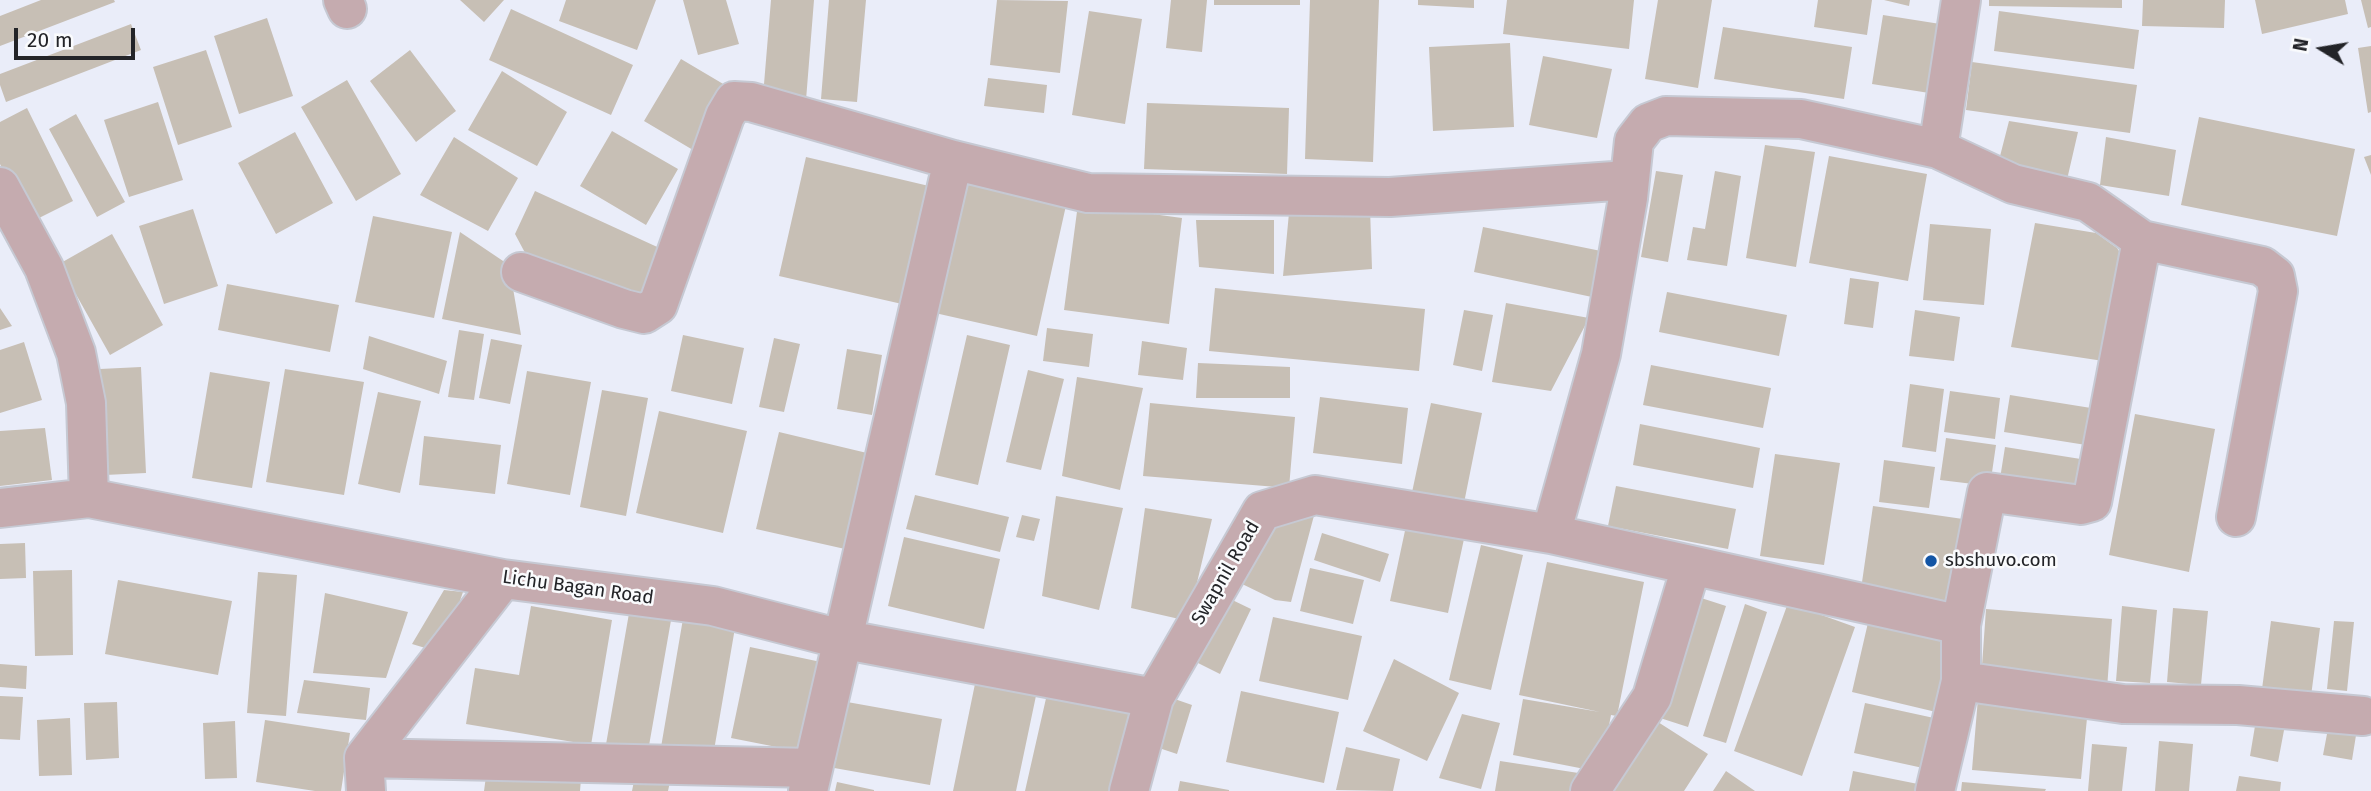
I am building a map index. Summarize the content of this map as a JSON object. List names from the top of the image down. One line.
{"streets":{"street":["Swapnil Road","Lichu Bagan Road"]},"crossings":[["Swapnil Road","Lichu Bagan Road"]],"places":["sbshuvo.com"],"scale_bar":"20 m","north":"left"}
